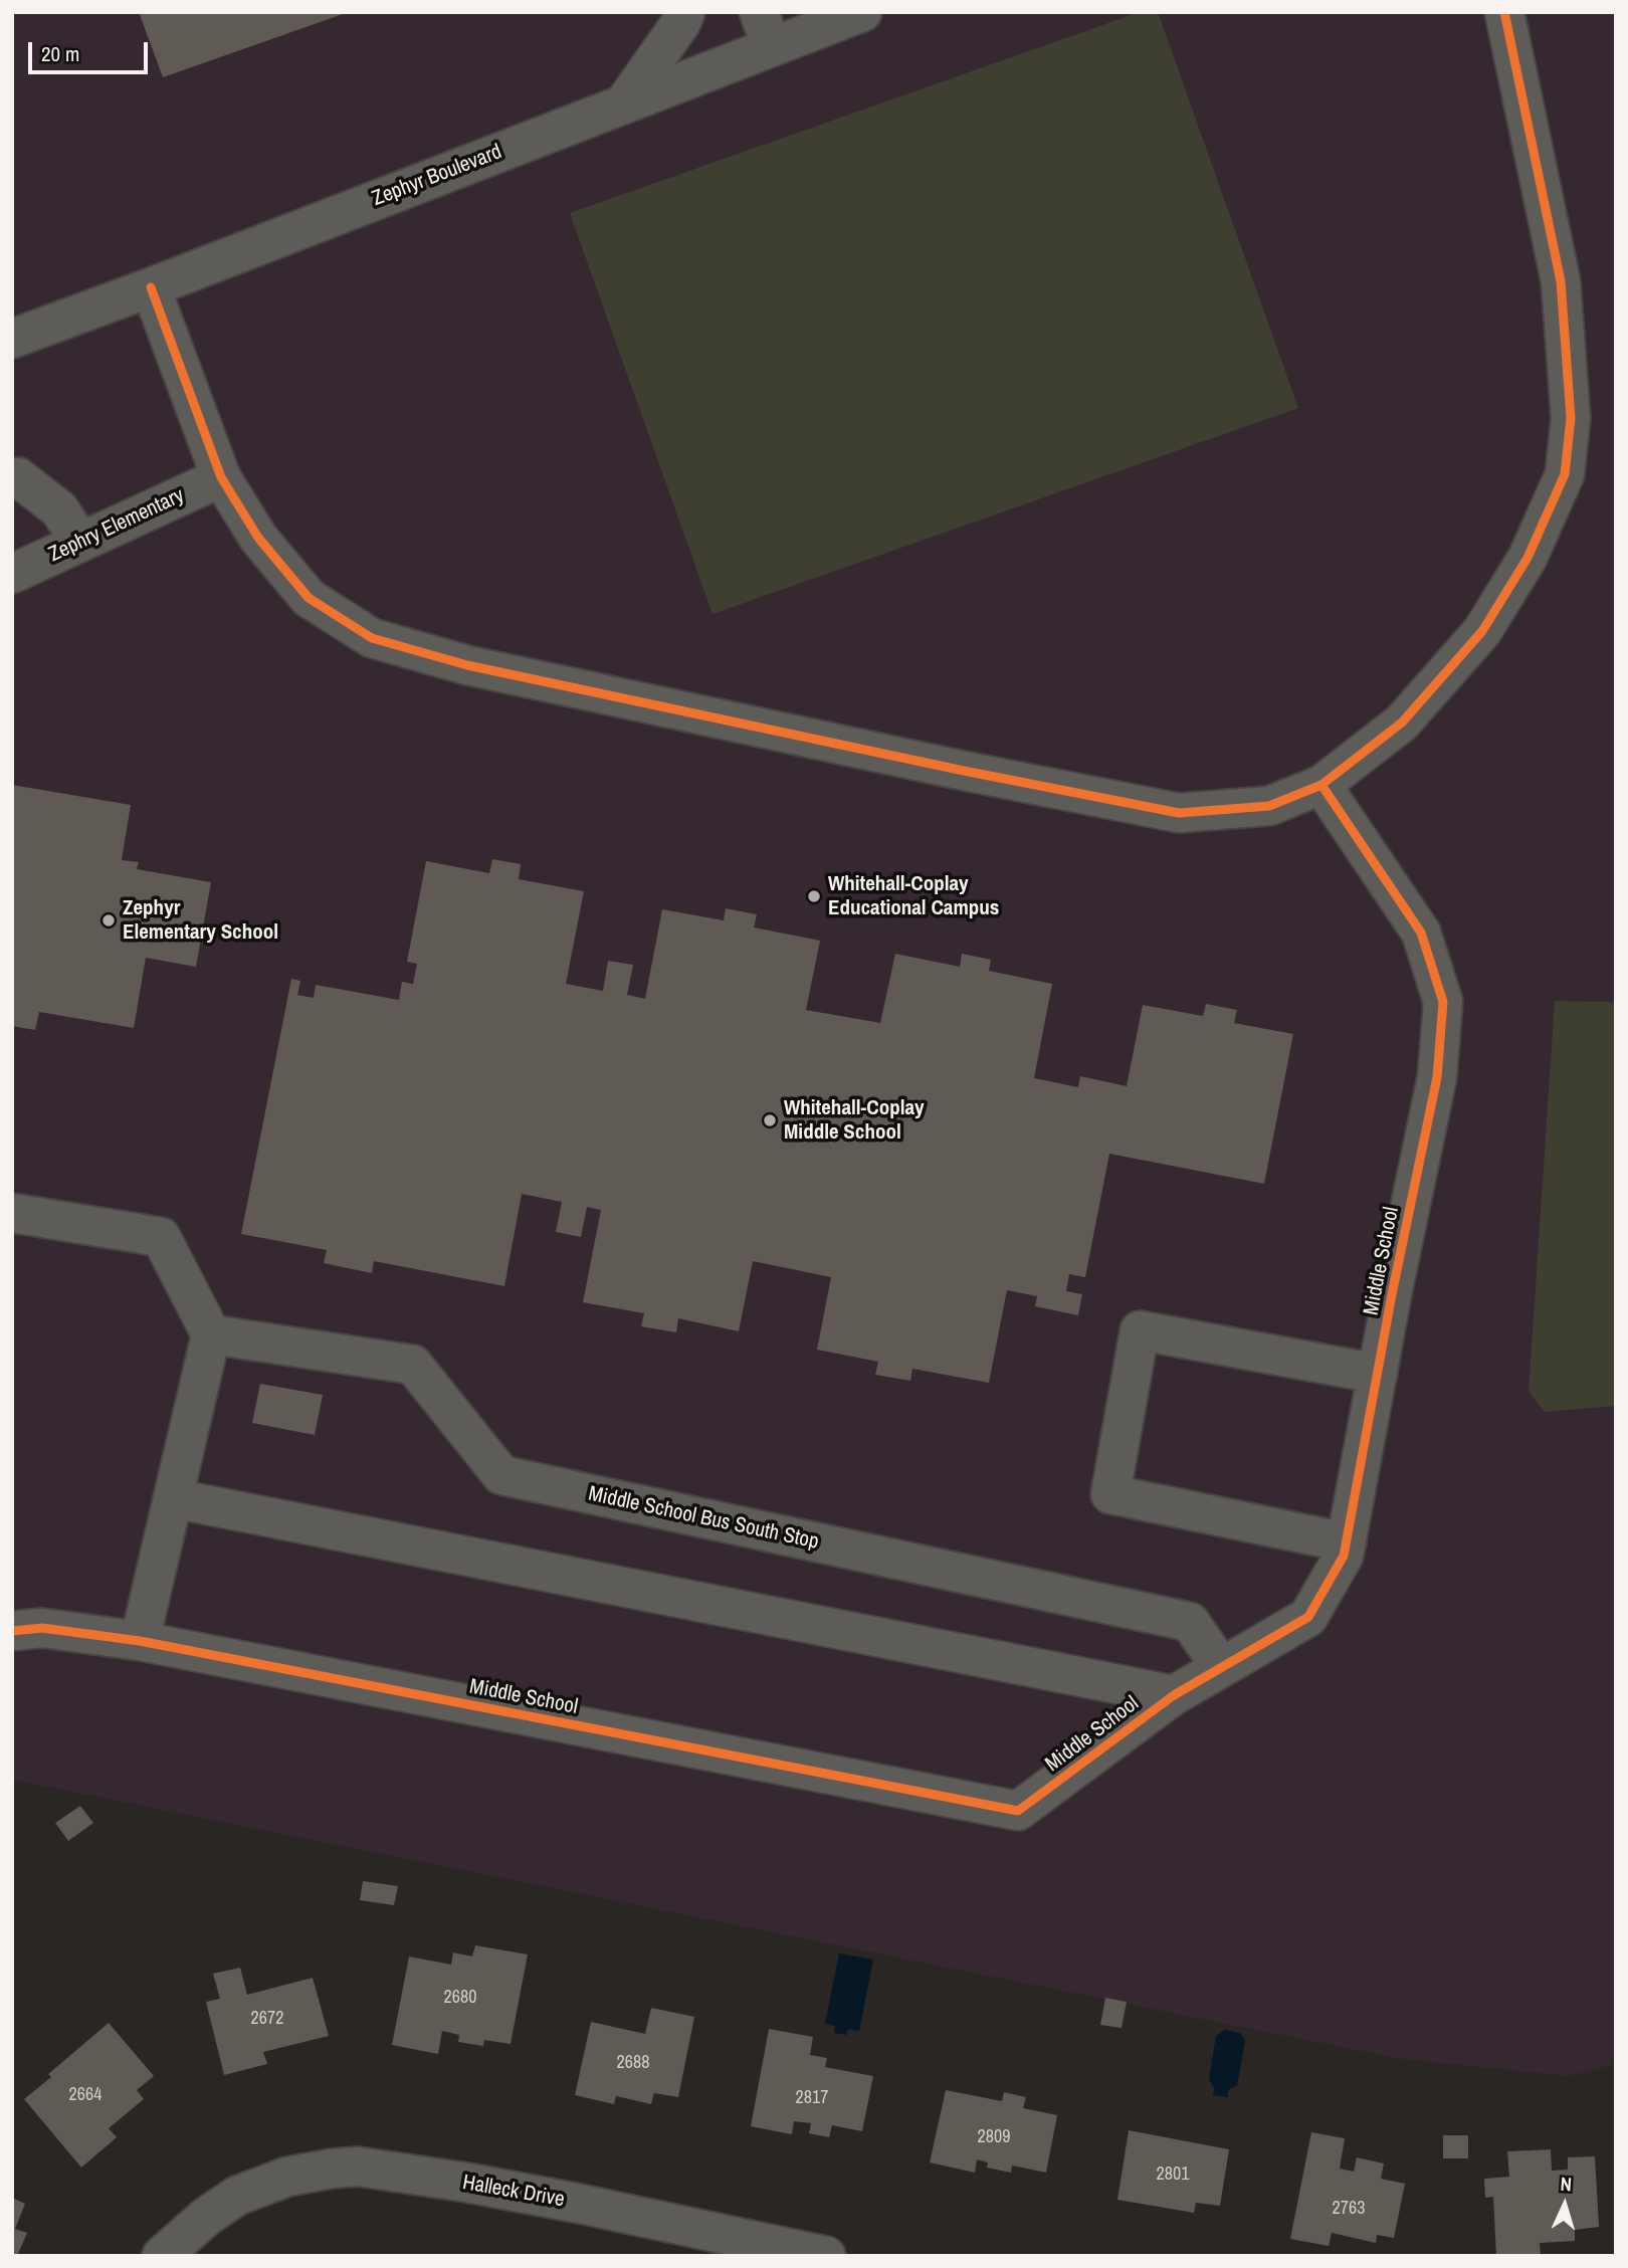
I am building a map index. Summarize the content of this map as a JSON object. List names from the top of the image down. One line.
{"streets":{"street":["Zephyr Boulevard","Zephry Elementary","Middle School","Middle School Bus South Stop","Halleck Drive"]},"crossings":[["Middle School","Middle School Bus South Stop"]],"places":["Whitehall-Coplay Educational Campus","Zephyr Elementary School","Whitehall-Coplay Middle School"],"house_numbers":["2680","2672","2688","2664","2817","2809","2801","2763"],"scale_bar":"20 m","north":"top"}
